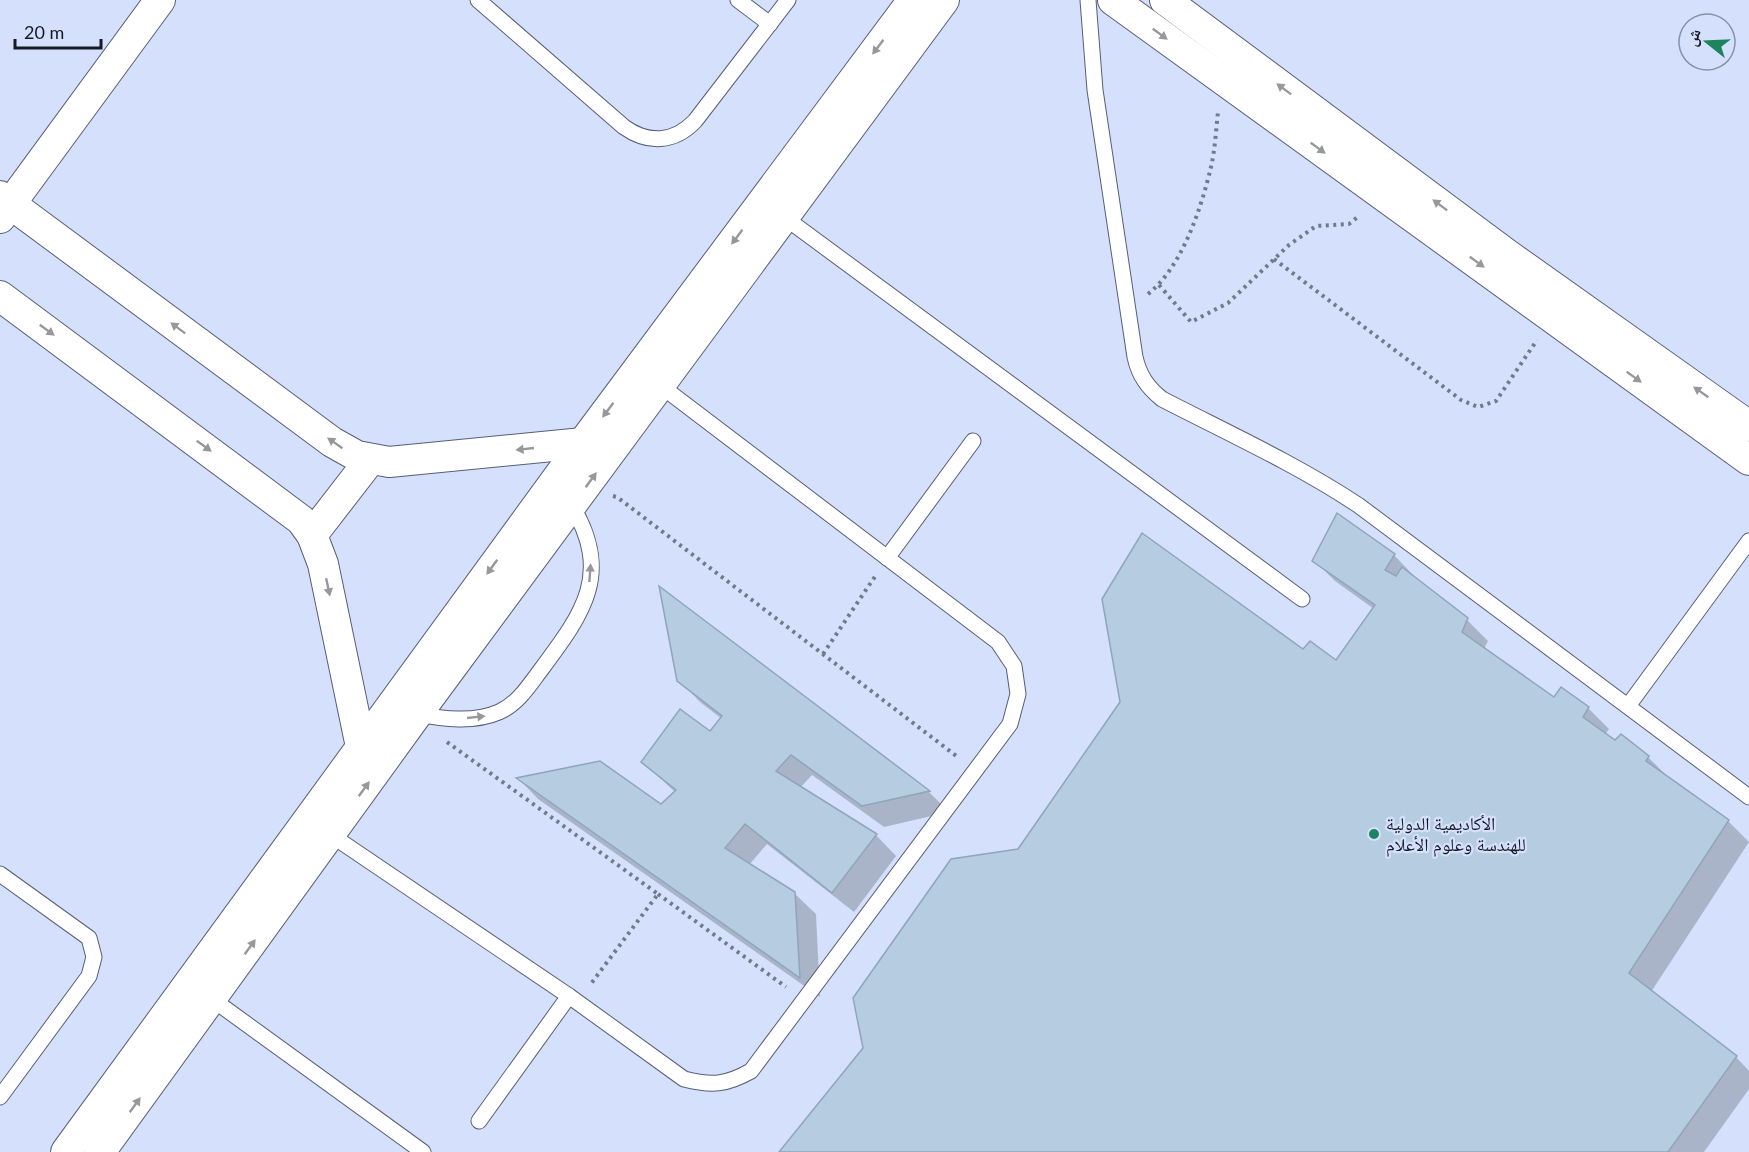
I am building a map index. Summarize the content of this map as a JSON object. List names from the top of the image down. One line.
{"places":["الأكاديمية الدولية للهندسة وعلوم الأعلام"],"scale_bar":"20 m","north":"left"}
